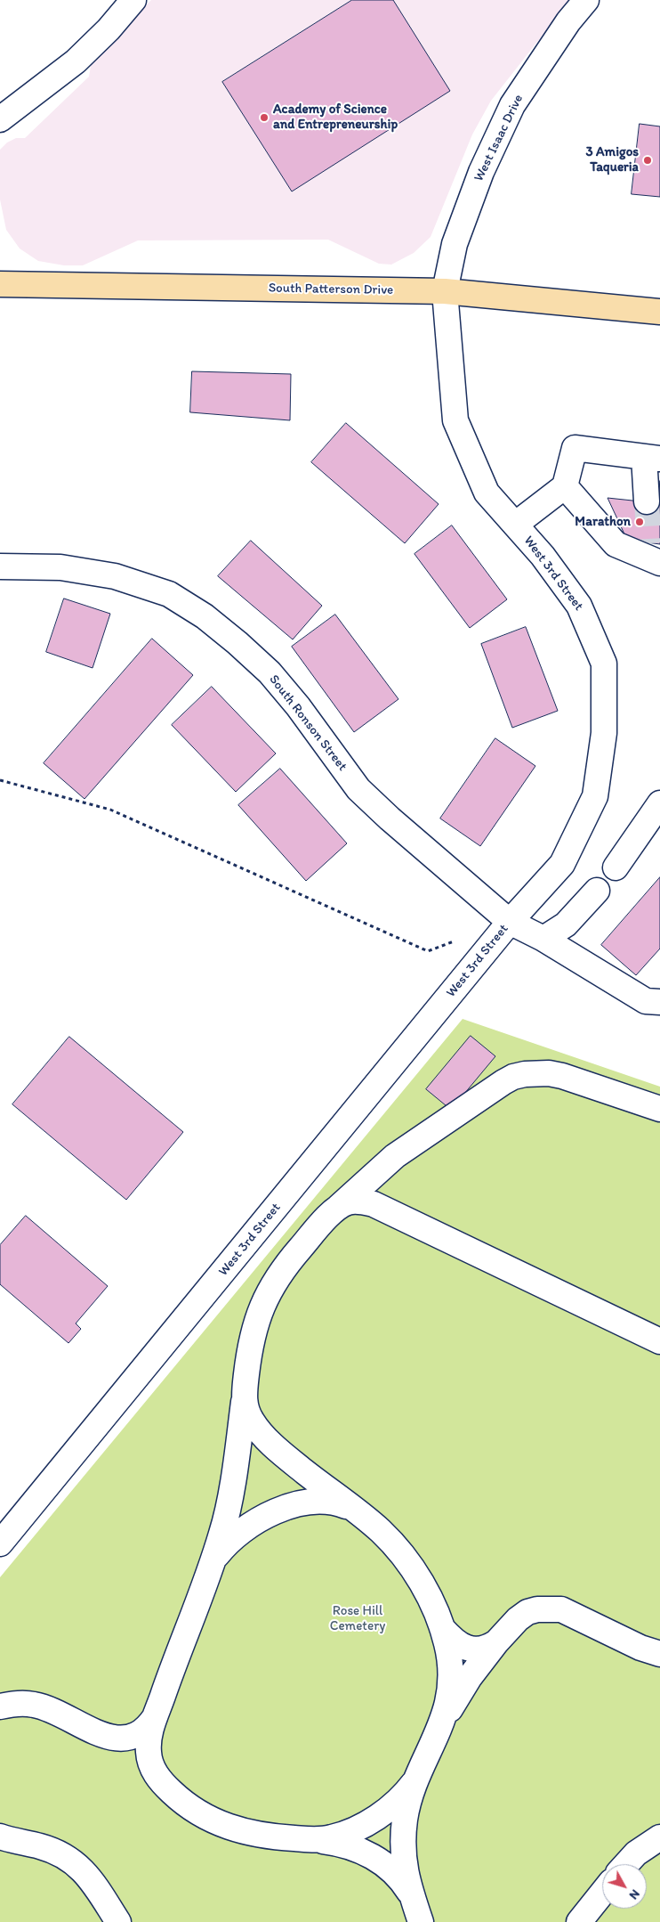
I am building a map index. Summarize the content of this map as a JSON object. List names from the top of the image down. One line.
{"streets":{"main road":["South Patterson Drive"],"street":["West Isaac Drive","West 3rd Street","South Ronson Street"]},"crossings":[["West Isaac Drive","South Patterson Drive"],["West Isaac Drive","West 3rd Street"],["South Patterson Drive","West 3rd Street"],["West 3rd Street","South Ronson Street"]],"parks":["Rose Hill Cemetery"],"places":["Academy of Science and Entrepreneurship","3 Amigos Taqueria","Marathon"],"north":"bottom right"}
